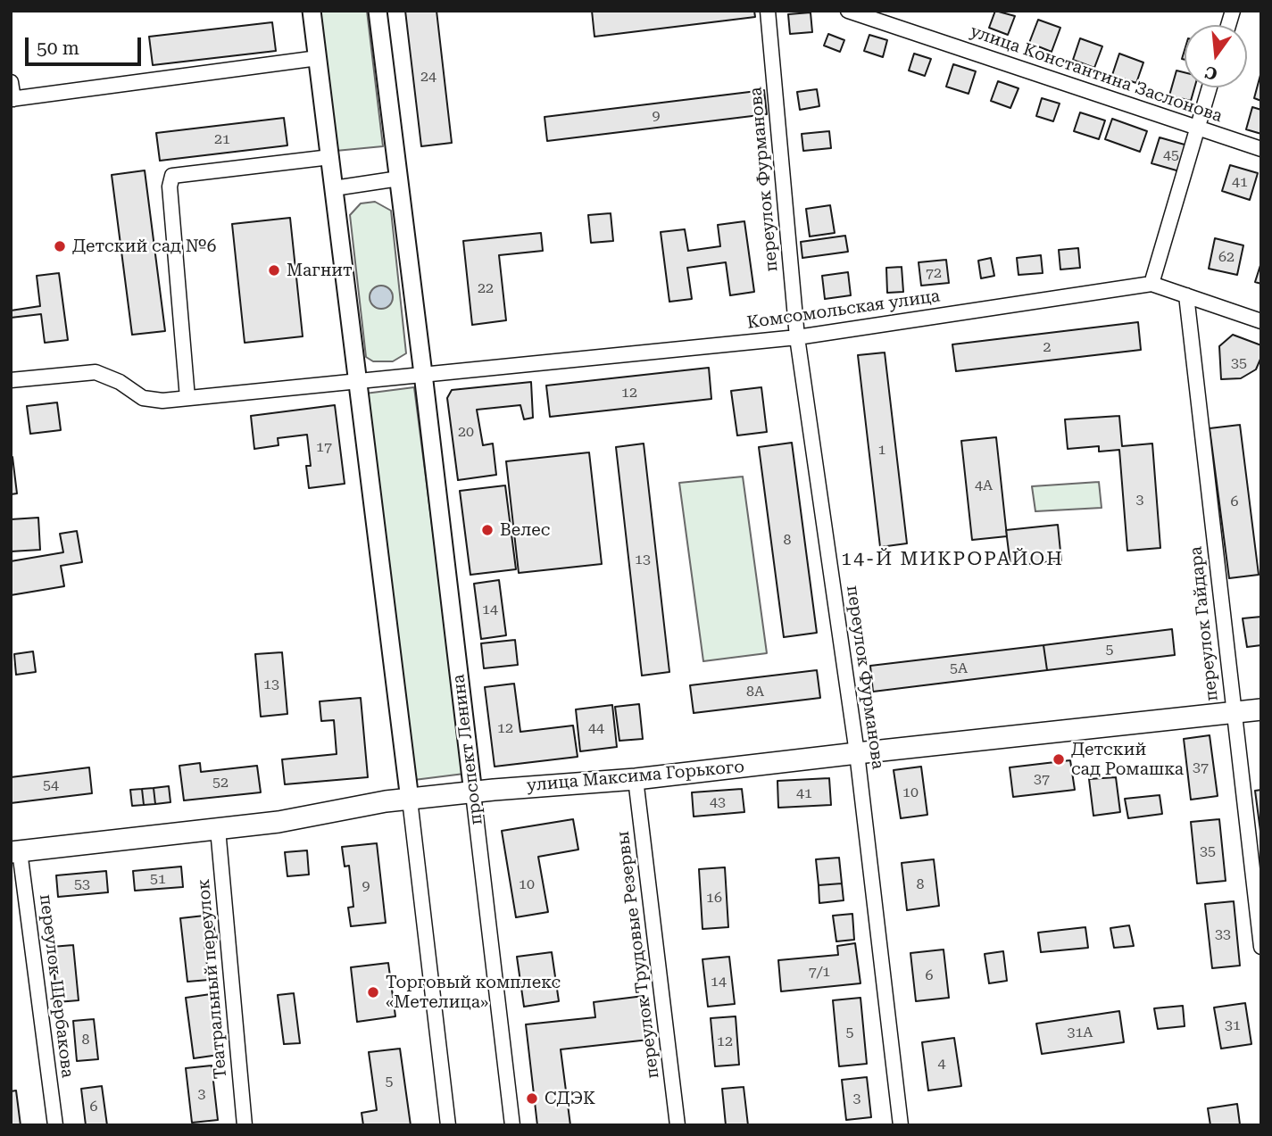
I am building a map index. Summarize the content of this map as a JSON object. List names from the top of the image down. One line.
{"streets":{"main road":["улица Максима Горького"],"street":["улица Константина Заслонова","переулок Фурманова","Комсомольская улица","переулок Гайдара","проспект Ленина","переулок Трудовые Резервы","Театральный переулок","переулок Щербакова"]},"crossings":[["переулок Фурманова","Комсомольская улица"],["переулок Фурманова","улица Максима Горького"],["Комсомольская улица","переулок Гайдара"],["Комсомольская улица","проспект Ленина"],["переулок Гайдара","улица Максима Горького"],["проспект Ленина","улица Максима Горького"],["улица Максима Горького","переулок Трудовые Резервы"],["улица Максима Горького","Театральный переулок"],["улица Максима Горького","переулок Щербакова"]],"districts":["14-Й МИКРОРАЙОН"],"places":["Детский сад №6","Магнит","Велес","Детский сад Ромашка","Торговый комплекс «Метелица»","СДЭК"],"house_numbers":["24","9","21","45","41","62","72","22","2","35","12","20","17","1","4А","3","6","8","13","14","5","5А","13","8А","12","44","37","37","52","54","10","41","43","35","51","53","10","8","9","16","33","7/1","6","14","31","5","31А","8","12","4","5","3","3","6"],"scale_bar":"50 m","north":"bottom"}
